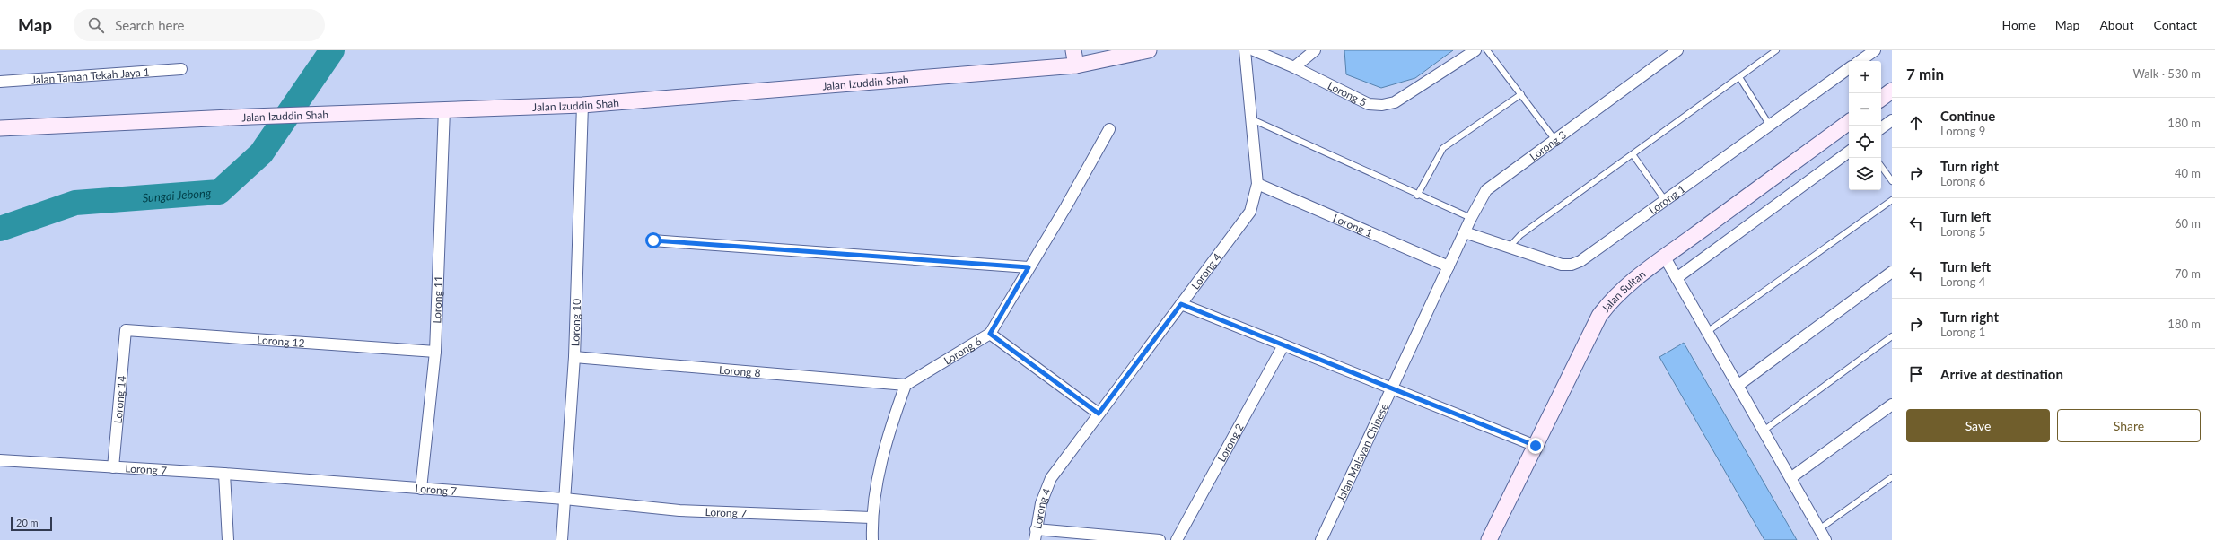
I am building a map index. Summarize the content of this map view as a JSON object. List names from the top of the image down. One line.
{"streets":{"main road":["Jalan Izuddin Shah","Jalan Sultan"],"street":["Jalan Taman Tekah Jaya 1","Lorong 5","Lorong 3","Lorong 1","Lorong 4","Lorong 11","Lorong 10","Lorong 12","Lorong 6","Lorong 8","Lorong 14","Lorong 2","Jalan Malayan Chinese","Lorong 7"]},"crossings":[["Jalan Izuddin Shah","Lorong 11"],["Jalan Izuddin Shah","Lorong 10"],["Lorong 3","Lorong 1"],["Lorong 3","Jalan Malayan Chinese"],["Lorong 1","Lorong 4"],["Lorong 1","Jalan Malayan Chinese"],["Lorong 11","Lorong 12"],["Lorong 11","Lorong 7"],["Lorong 10","Lorong 8"],["Lorong 10","Lorong 7"],["Lorong 12","Lorong 14"],["Lorong 6","Lorong 8"],["Lorong 14","Lorong 7"]],"water":["Sungai Jebong"],"scale_bar":"20 m","page":{"header":"Map","search":"Search here","nav":["Home","Map","About","Contact"],"heading":["7 min","Walk · 530 m"],"map_buttons":["+","−"],"list":[["Continue","Lorong 9","180 m"],["Turn right","Lorong 6","40 m"],["Turn left","Lorong 5","60 m"],["Turn left","Lorong 4","70 m"],["Turn right","Lorong 1","180 m"],"Arrive at destination"],"buttons":["Save","Share"],"scale":"20 m"}}
